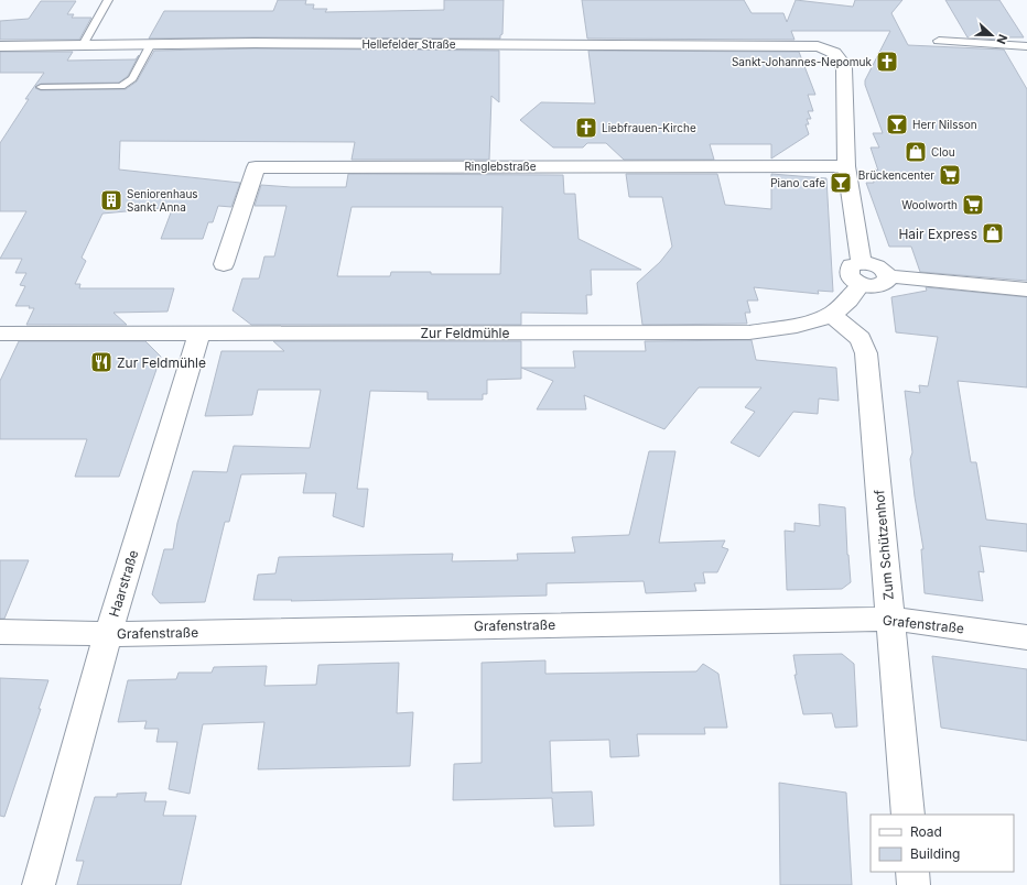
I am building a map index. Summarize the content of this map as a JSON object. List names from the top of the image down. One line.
{"streets":{"street":["Hellefelder Straße","Ringlebstraße","Zur Feldmühle","Zum Schützenhof","Haarstraße","Grafenstraße"]},"crossings":[["Hellefelder Straße","Ringlebstraße"],["Zur Feldmühle","Zum Schützenhof"],["Zur Feldmühle","Haarstraße"],["Zum Schützenhof","Grafenstraße"],["Haarstraße","Grafenstraße"]],"places":{"church":["Sankt-Johannes-Nepomuk","Liebfrauen-Kirche"],"bar":["Herr Nilsson","Piano cafe"],"shop":["Clou","Hair Express"],"supermarket":["Brückencenter","Woolworth"],"building":["Seniorenhaus Sankt Anna"],"restaurant":["Zur Feldmühle"]},"legend":["Road","Building"],"north":"right"}
